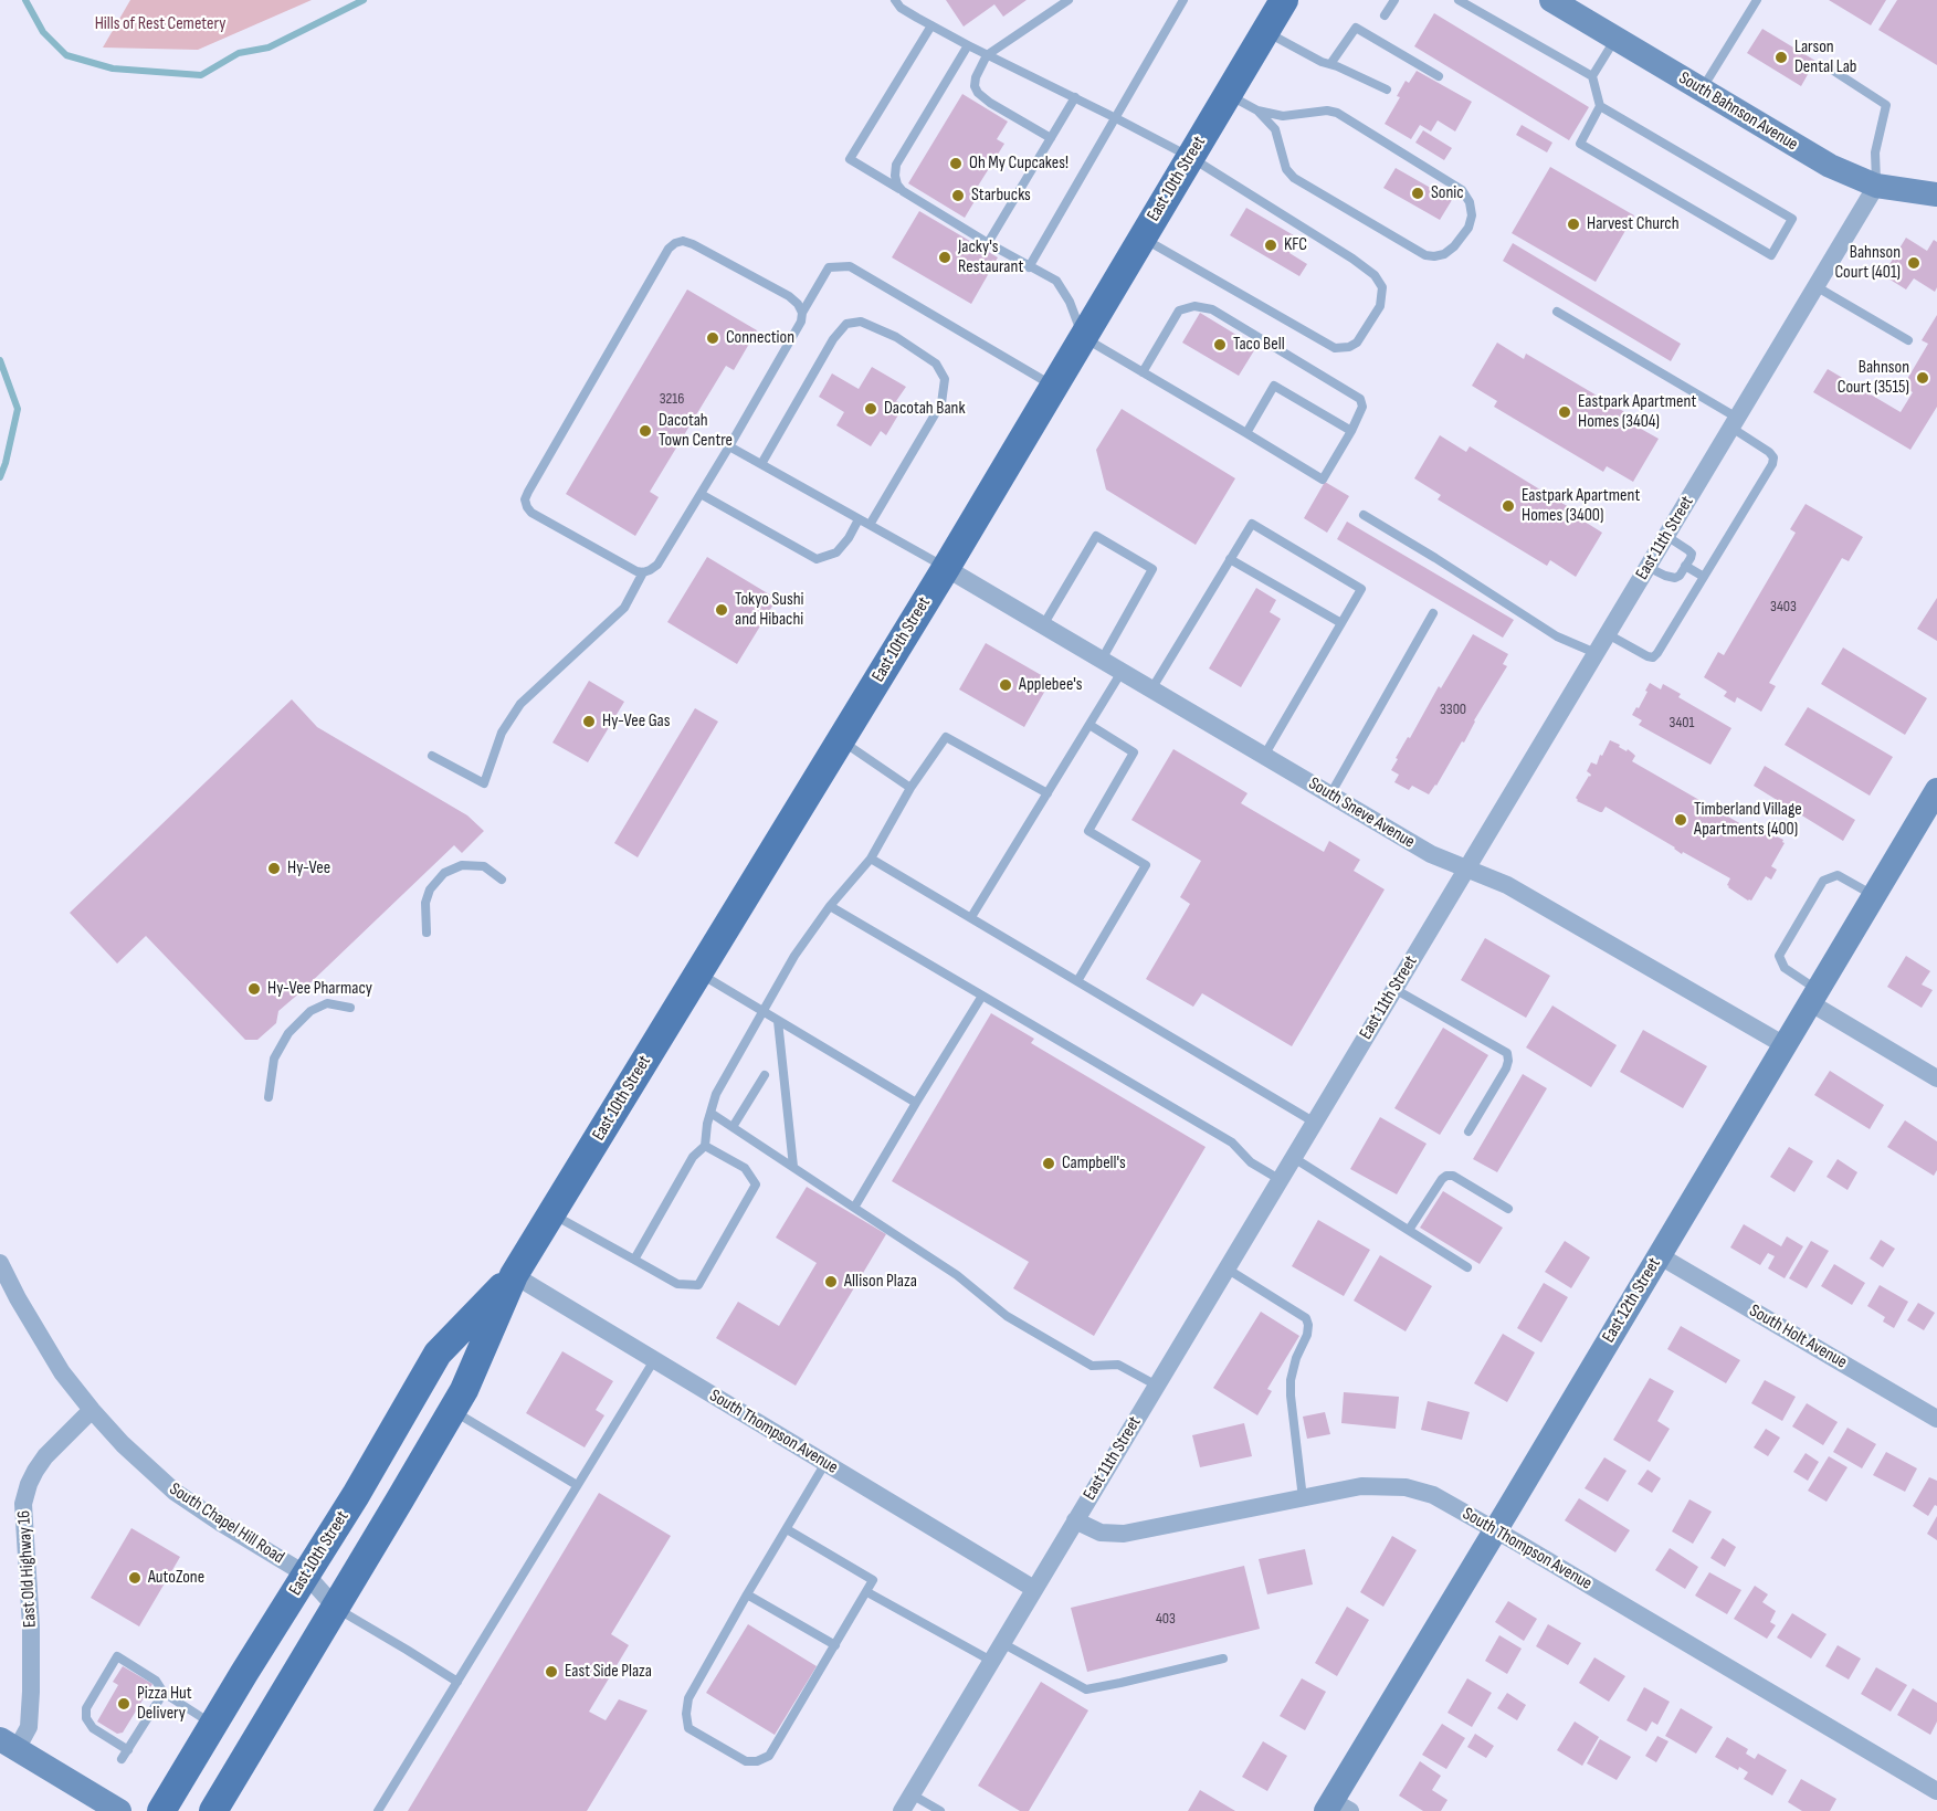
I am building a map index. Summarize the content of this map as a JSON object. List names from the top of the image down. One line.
{"streets":{"main road":["East 10th Street"],"street":["South Bahnson Avenue","East 11th Street","South Sneve Avenue","East 12th Street","South Holt Avenue","South Thompson Avenue","South Chapel Hill Road","East Old Highway 16"]},"crossings":[["South Bahnson Avenue","East 11th Street"],["East 10th Street","South Sneve Avenue"],["East 10th Street","South Thompson Avenue"],["East 10th Street","South Chapel Hill Road"],["East 11th Street","South Sneve Avenue"],["East 11th Street","South Thompson Avenue"],["South Sneve Avenue","East 12th Street"],["East 12th Street","South Holt Avenue"],["East 12th Street","South Thompson Avenue"],["South Chapel Hill Road","East Old Highway 16"]],"parks":["Hills of Rest Cemetery"],"places":["Larson Dental Lab","Oh My Cupcakes!","Sonic","Starbucks","Harvest Church","KFC","Jacky's Restaurant","Bahnson Court (401)","Connection","Taco Bell","Bahnson Court (3515)","Dacotah Bank","Eastpark Apartment Homes (3404)","Dacotah Town Centre","Eastpark Apartment Homes (3400)","Tokyo Sushi and Hibachi","Applebee's","Hy-Vee Gas","Timberland Village Apartments (400)","Hy-Vee","Hy-Vee Pharmacy","Campbell's","Allison Plaza","AutoZone","East Side Plaza","Pizza Hut Delivery"],"house_numbers":["3216","3403","3300","3401","403"]}
